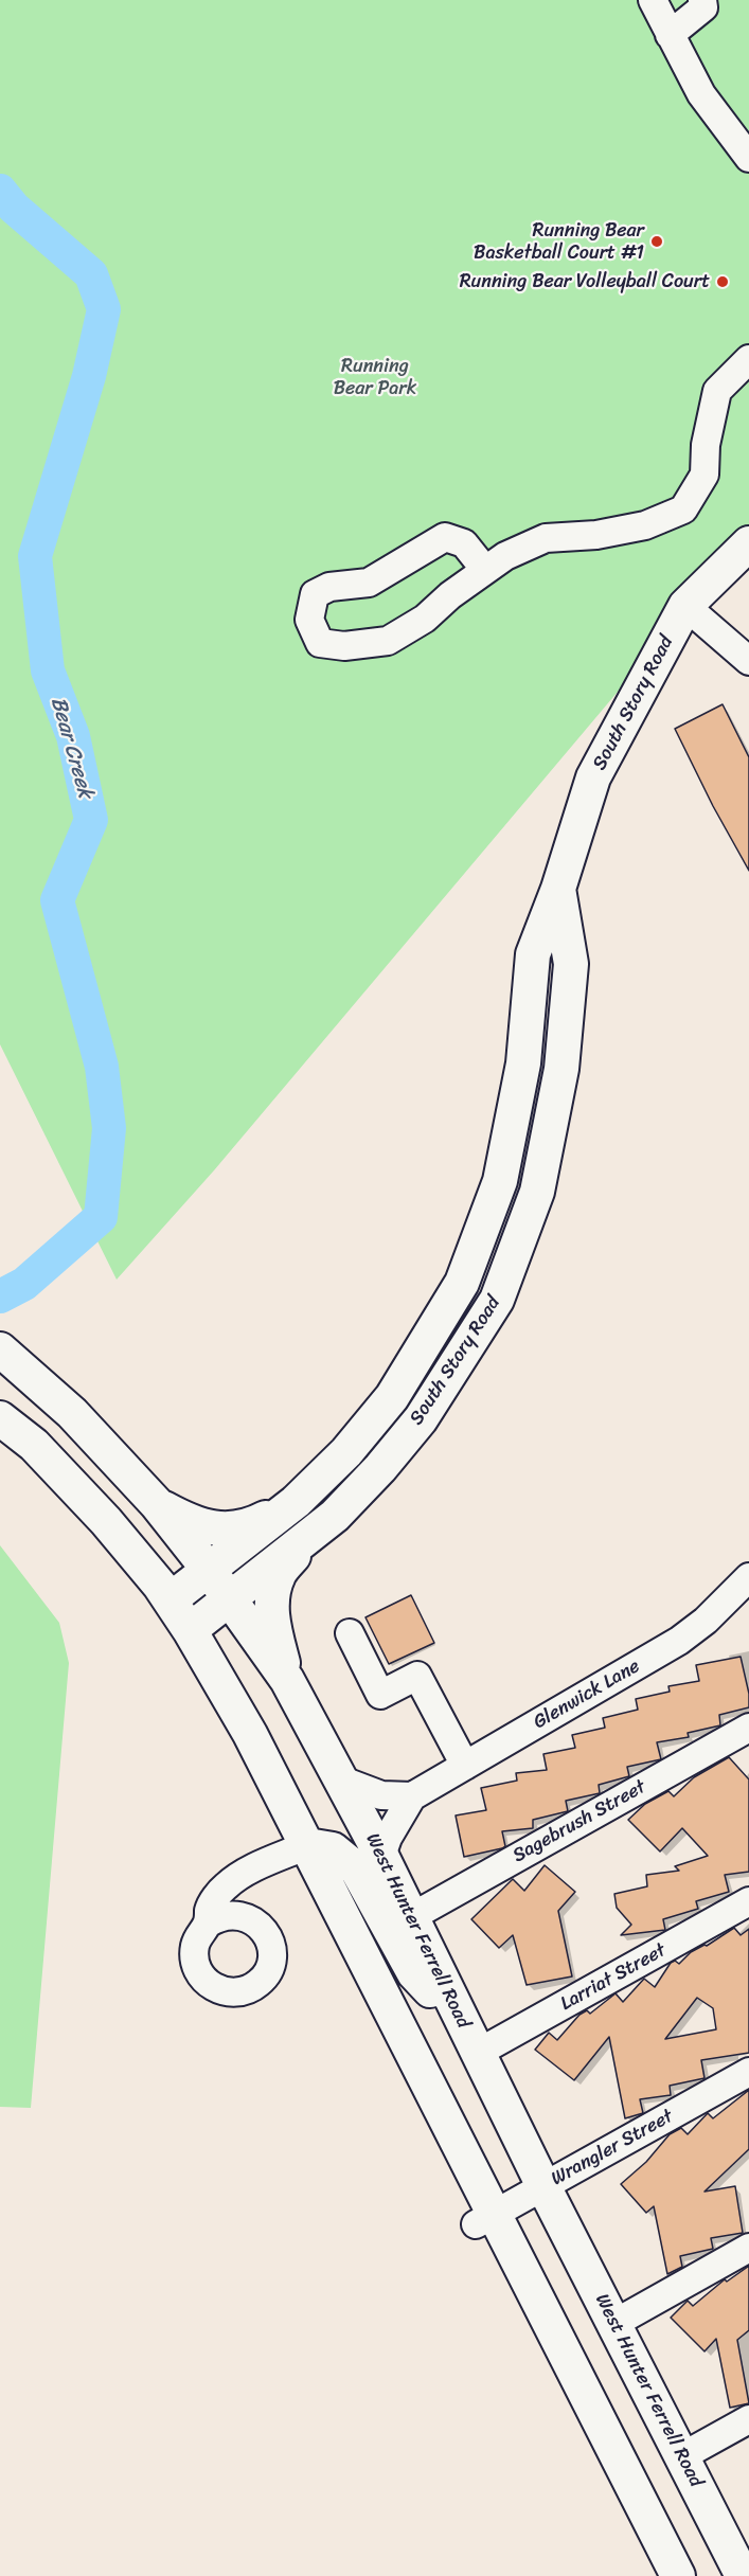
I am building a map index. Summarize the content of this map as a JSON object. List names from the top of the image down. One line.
{"streets":{"main road":["South Story Road","West Hunter Ferrell Road"],"street":["Glenwick Lane","Sagebrush Street","Larriat Street","Wrangler Street"]},"crossings":[["South Story Road","West Hunter Ferrell Road"],["Glenwick Lane","West Hunter Ferrell Road"],["Sagebrush Street","West Hunter Ferrell Road"],["West Hunter Ferrell Road","Larriat Street"],["West Hunter Ferrell Road","Wrangler Street"]],"water":["Bear Creek"],"parks":["Running Bear Park"],"places":["Running Bear Basketball Court #1","Running Bear Volleyball Court"]}
